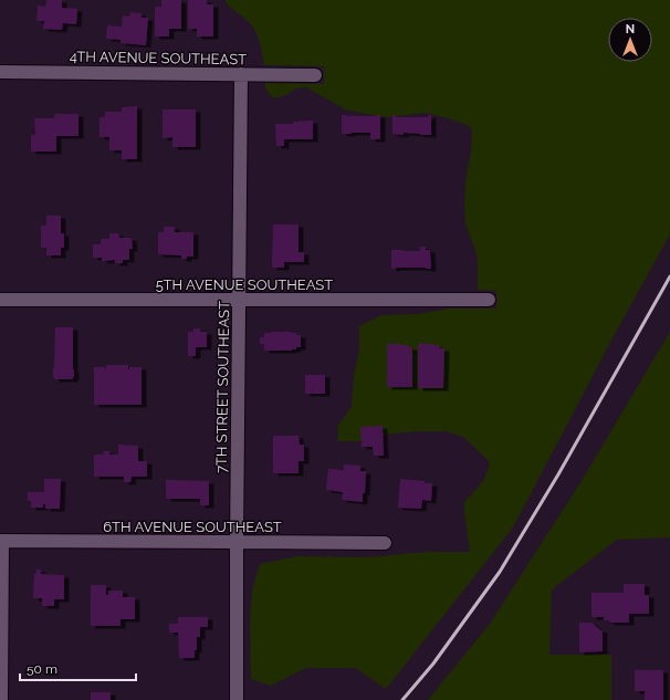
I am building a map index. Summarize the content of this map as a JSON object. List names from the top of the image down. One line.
{"streets":{"street":["4TH AVENUE SOUTHEAST","5TH AVENUE SOUTHEAST","7TH STREET SOUTHEAST","6TH AVENUE SOUTHEAST"]},"crossings":[["4TH AVENUE SOUTHEAST","7TH STREET SOUTHEAST"],["5TH AVENUE SOUTHEAST","7TH STREET SOUTHEAST"],["7TH STREET SOUTHEAST","6TH AVENUE SOUTHEAST"]],"scale_bar":"50 m","north":"top"}
